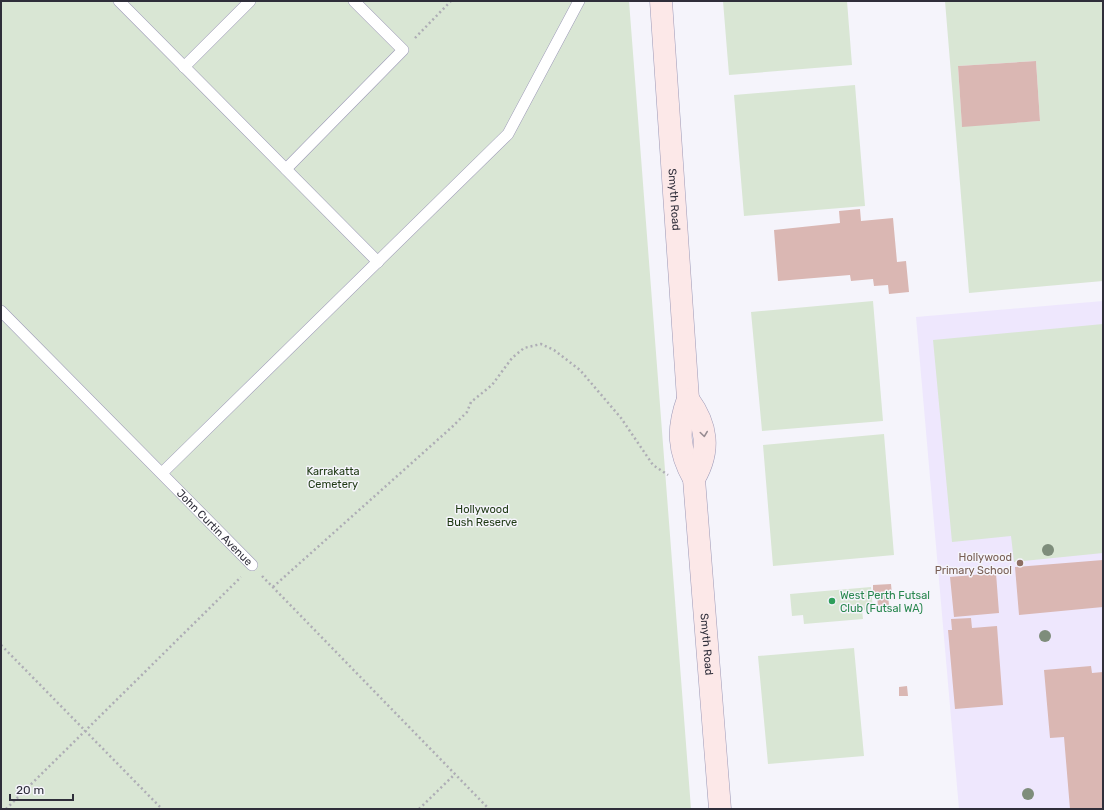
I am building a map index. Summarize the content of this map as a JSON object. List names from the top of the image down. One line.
{"streets":{"main road":["Smyth Road"],"lane":["John Curtin Avenue"]},"parks":["Karrakatta Cemetery","Hollywood Bush Reserve"],"places":["Hollywood Primary School","West Perth Futsal Club (Futsal WA)"],"scale_bar":"20 m"}
